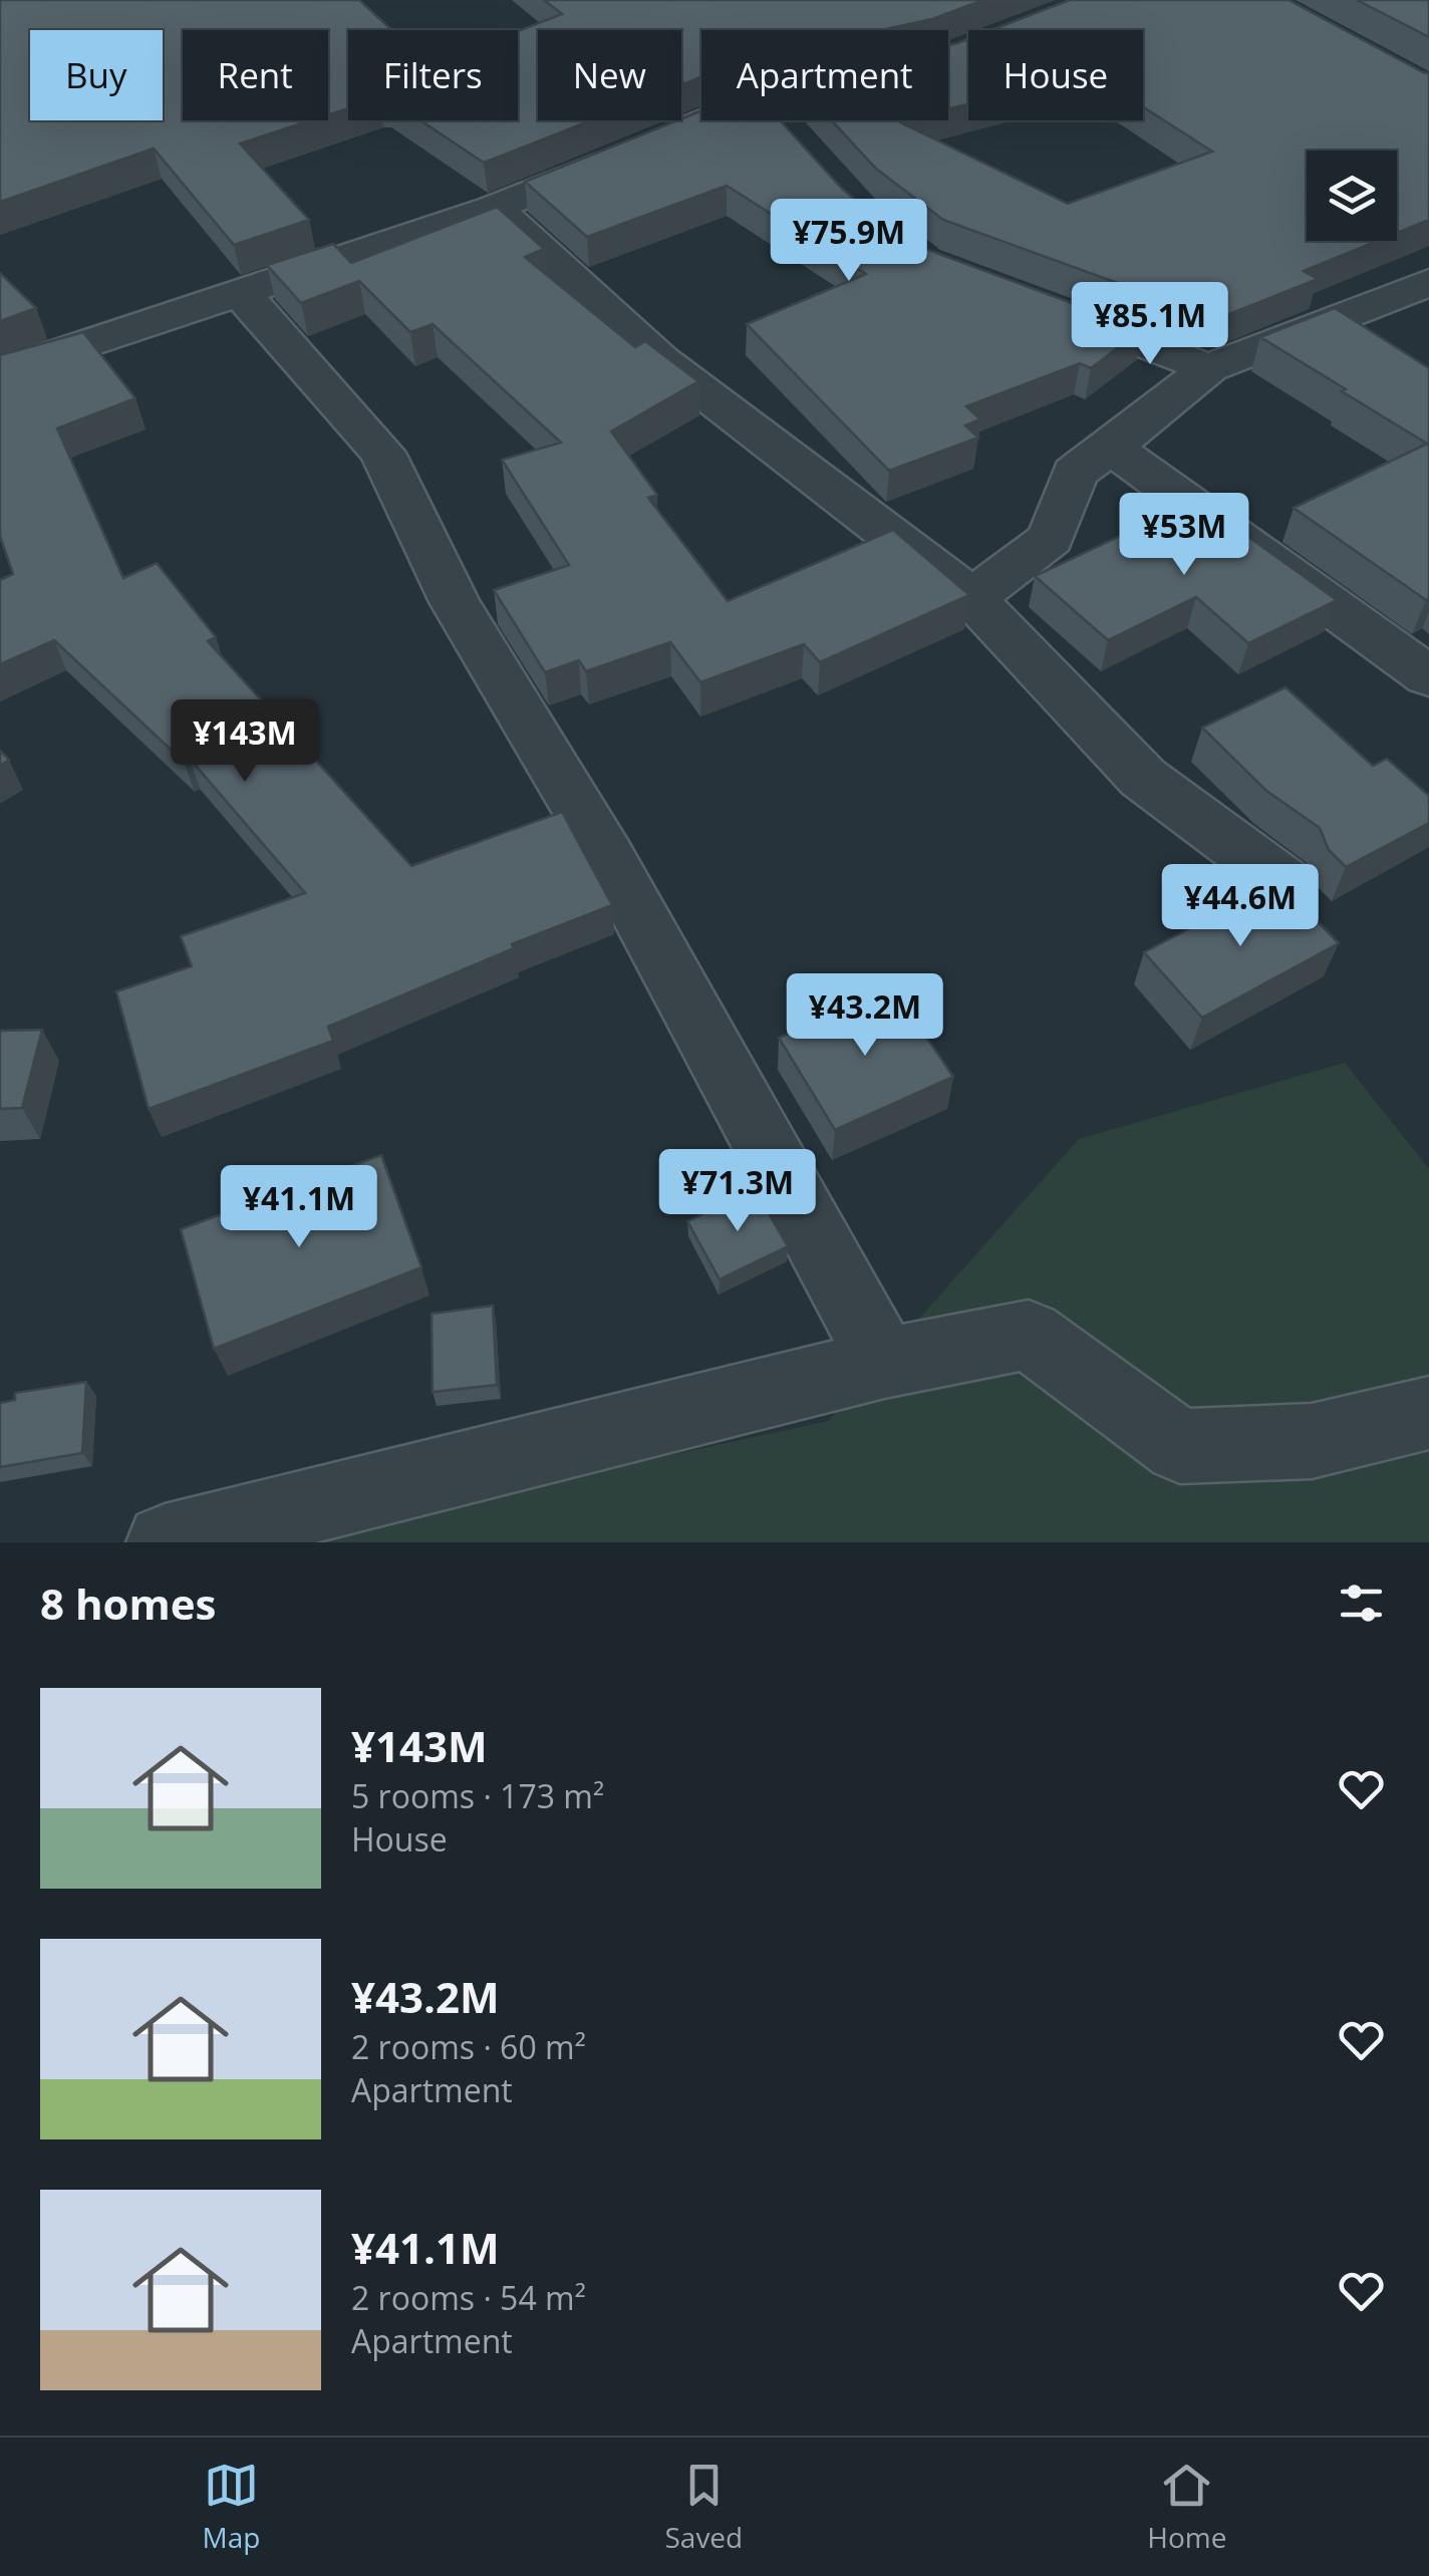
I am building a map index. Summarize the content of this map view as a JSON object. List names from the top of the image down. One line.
{"page":{"chip":["Buy","Rent","Filters","New","Apartment","House"],"price":["¥75.9M","¥85.1M","¥53M","¥143M","¥44.6M","¥43.2M","¥71.3M","¥41.1M"],"heading":"8 homes","list":[{"name":"¥143M","note":"5 rooms · 173 m² · House"},{"name":"¥43.2M","note":"2 rooms · 60 m² · Apartment"},{"name":"¥41.1M","note":"2 rooms · 54 m² · Apartment"}],"tabs":["Map","Saved","Home"]}}
